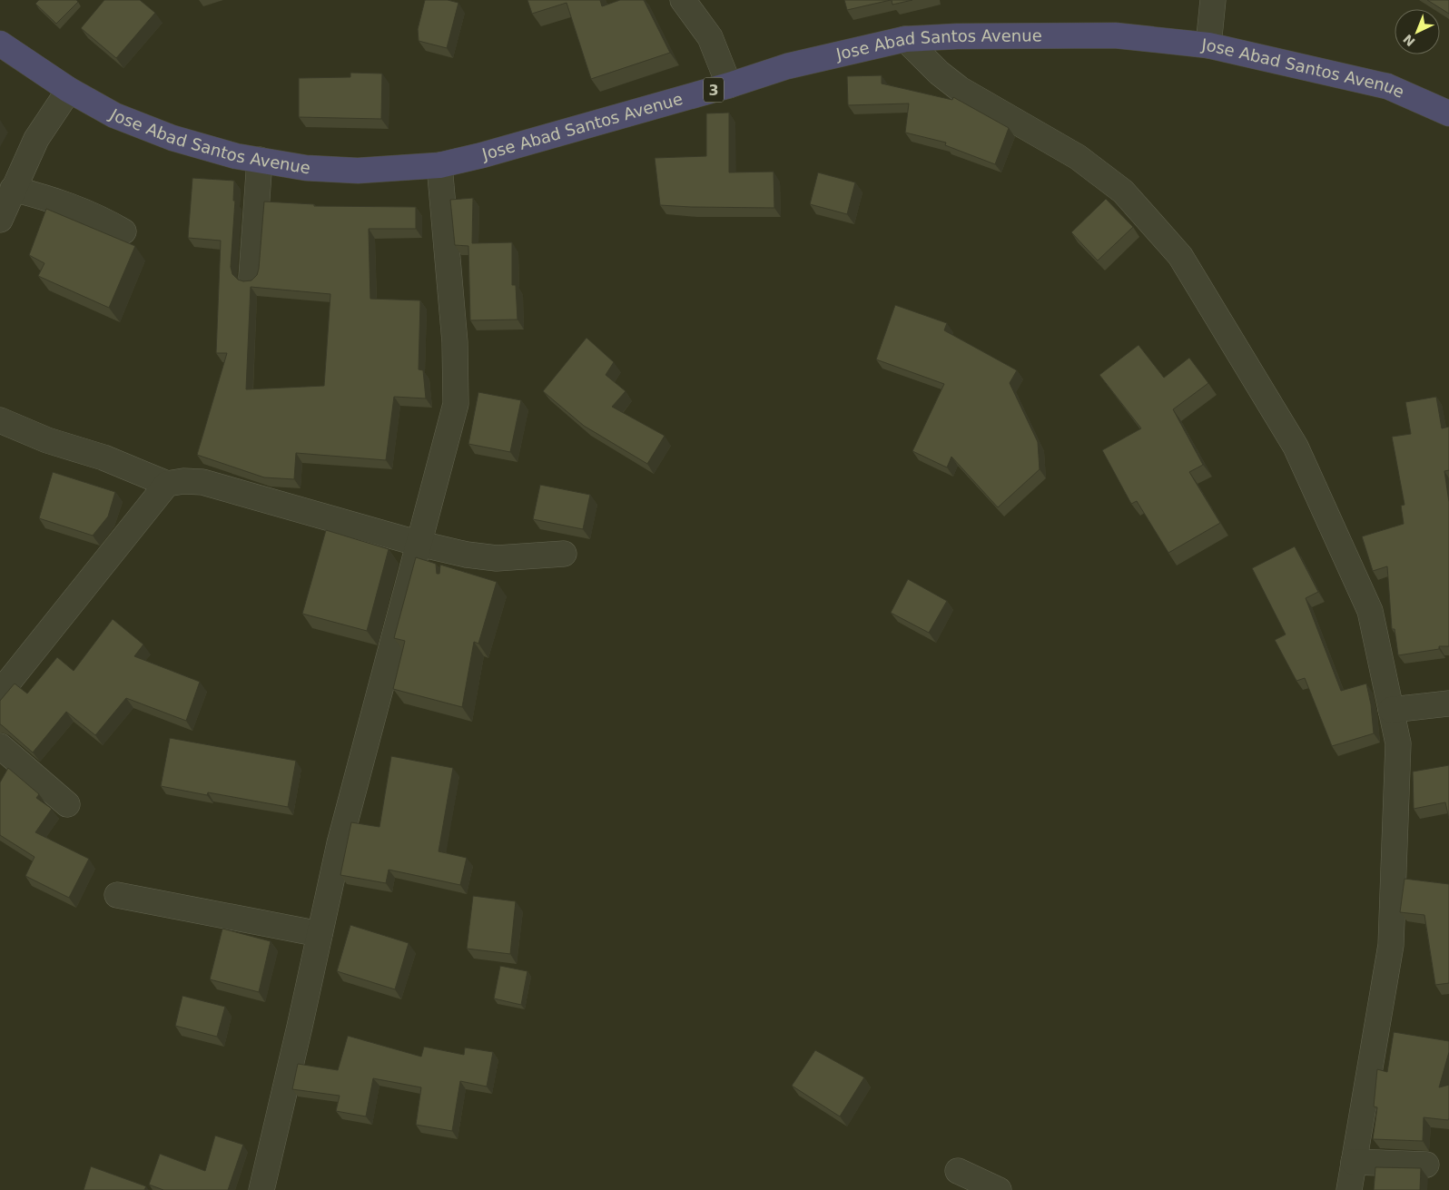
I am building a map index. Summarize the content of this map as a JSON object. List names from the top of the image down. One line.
{"streets":{"highway":["Jose Abad Santos Avenue","3"]},"north":"bottom left"}
